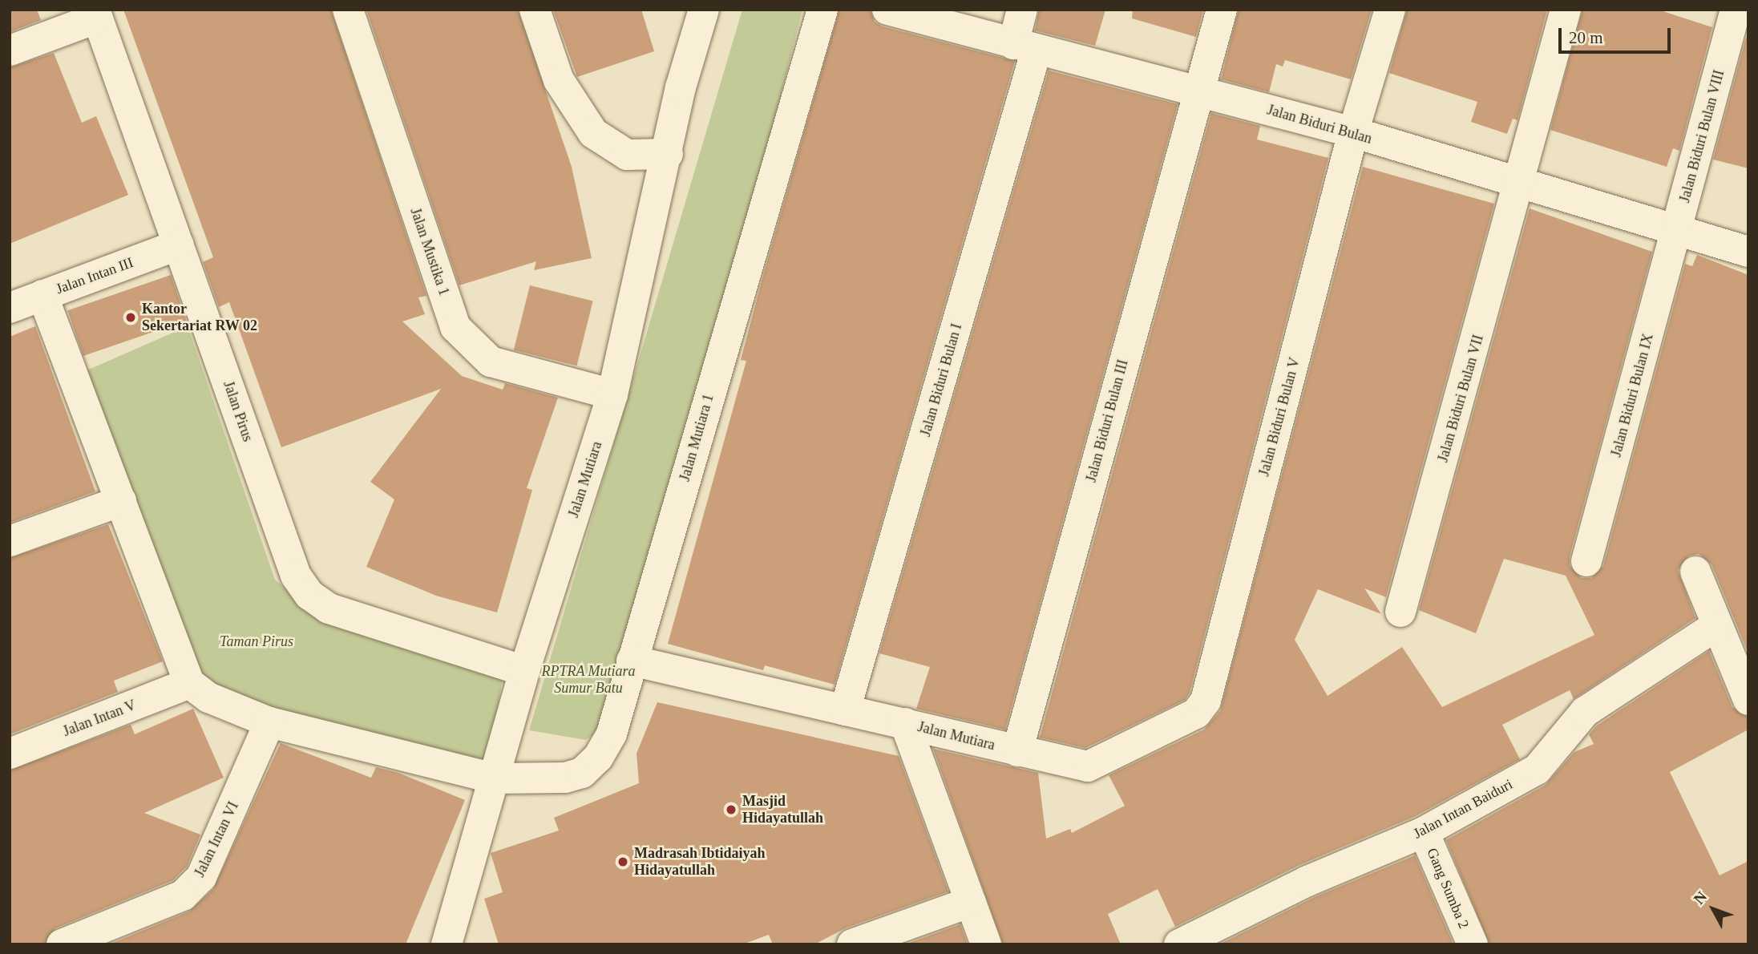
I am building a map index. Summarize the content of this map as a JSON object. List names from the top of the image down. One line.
{"streets":{"street":["Jalan Biduri Bulan","Jalan Biduri Bulan VIII","Jalan Mustika 1","Jalan Intan III","Jalan Biduri Bulan I","Jalan Biduri Bulan IX","Jalan Biduri Bulan VII","Jalan Pirus","Jalan Biduri Bulan V","Jalan Biduri Bulan III","Jalan Mutiara 1","Jalan Mutiara","Jalan Intan V","Jalan Intan Baiduri","Jalan Intan VI","Gang Sumba 2"]},"crossings":[["Jalan Biduri Bulan","Jalan Biduri Bulan VIII"],["Jalan Biduri Bulan","Jalan Biduri Bulan I"],["Jalan Biduri Bulan","Jalan Biduri Bulan IX"],["Jalan Biduri Bulan","Jalan Biduri Bulan VII"],["Jalan Biduri Bulan","Jalan Biduri Bulan V"],["Jalan Biduri Bulan","Jalan Biduri Bulan III"],["Jalan Biduri Bulan VIII","Jalan Biduri Bulan IX"],["Jalan Mustika 1","Jalan Mutiara"],["Jalan Intan III","Jalan Pirus"],["Jalan Biduri Bulan I","Jalan Mutiara"],["Jalan Pirus","Jalan Mutiara"],["Jalan Biduri Bulan V","Jalan Mutiara"],["Jalan Biduri Bulan III","Jalan Mutiara"],["Jalan Mutiara 1","Jalan Mutiara"],["Jalan Mutiara 1","Jalan Intan V"],["Jalan Mutiara 1","Jalan Intan VI"],["Jalan Intan Baiduri","Gang Sumba 2"]],"parks":["Taman Pirus","RPTRA Mutiara Sumur Batu"],"places":["Kantor Sekertariat RW 02","Masjid Hidayatullah","Madrasah Ibtidaiyah Hidayatullah"],"scale_bar":"20 m","north":"top left"}
